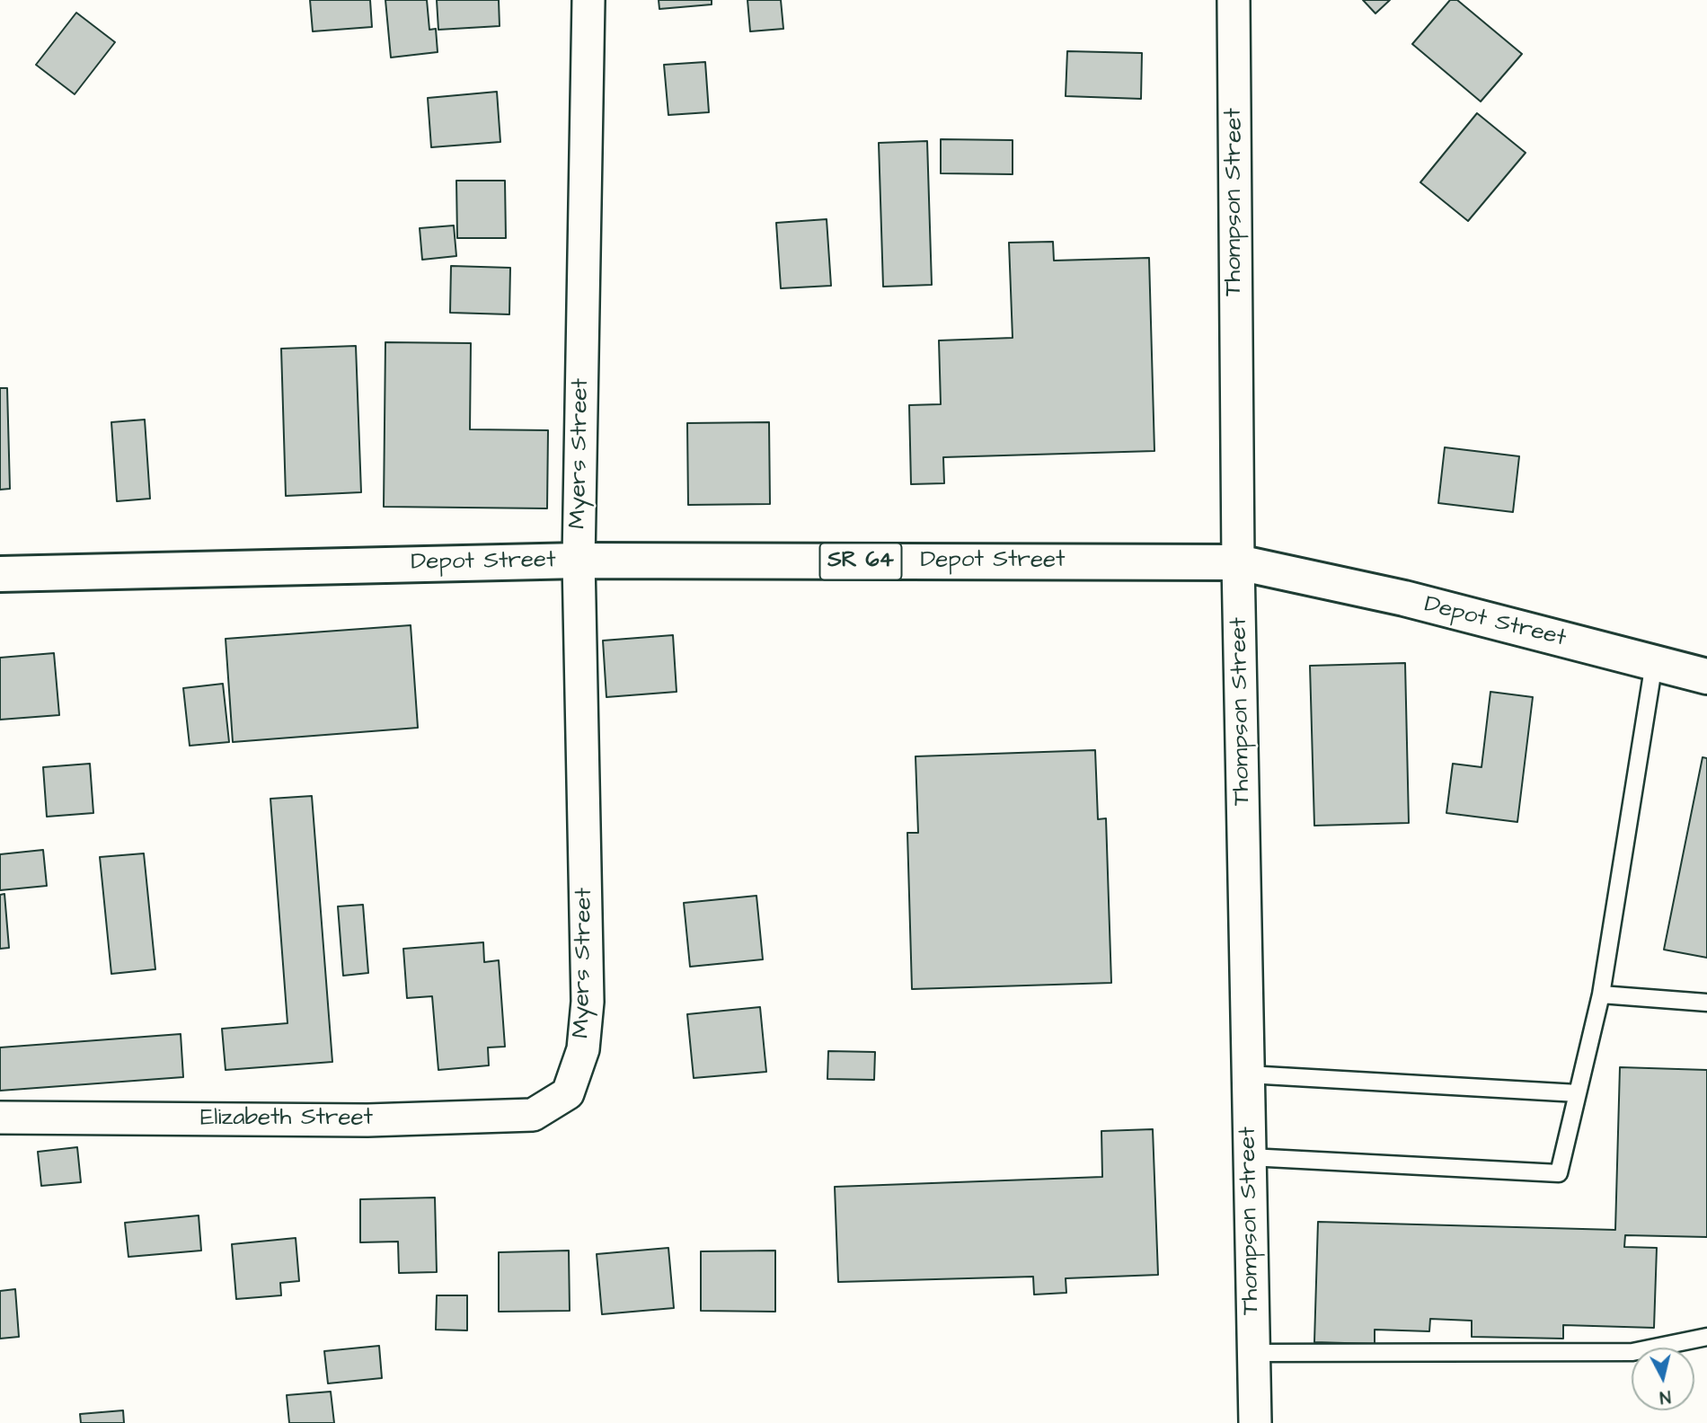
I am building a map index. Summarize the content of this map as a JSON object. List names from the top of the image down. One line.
{"streets":{"main road":["SR 64","Depot Street"],"street":["Thompson Street","Myers Street","Elizabeth Street"]},"crossings":[["Thompson Street","Depot Street"],["Myers Street","Depot Street"],["Myers Street","Elizabeth Street"]],"north":"bottom"}
